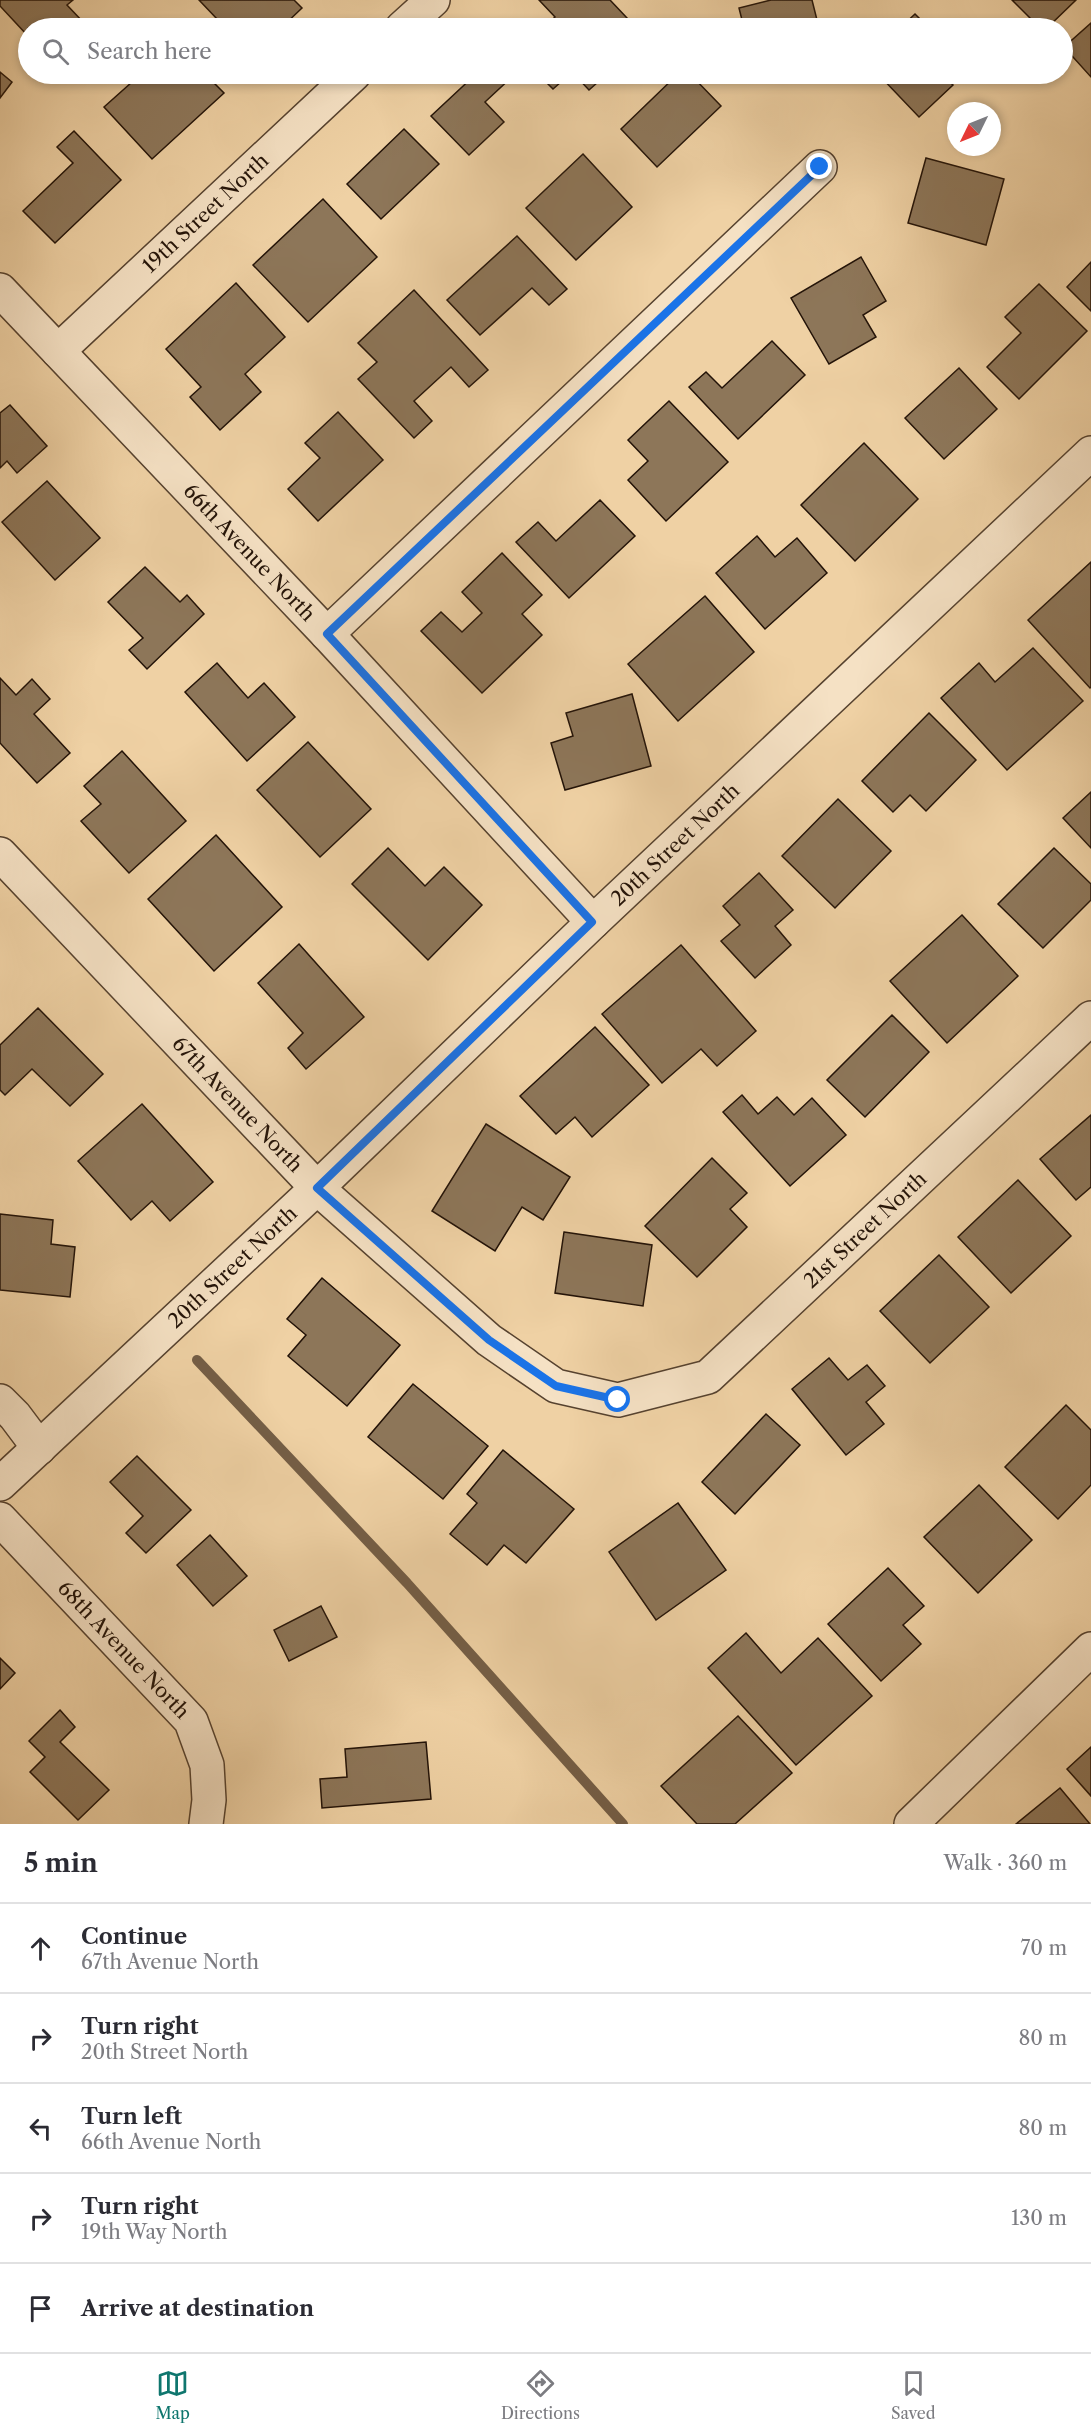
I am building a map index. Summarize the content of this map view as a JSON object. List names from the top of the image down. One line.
{"streets":{"street":["19th Street North","66th Avenue North","20th Street North","67th Avenue North","21st Street North","68th Avenue North"]},"crossings":[["19th Street North","66th Avenue North"],["66th Avenue North","20th Street North"],["20th Street North","67th Avenue North"],["67th Avenue North","21st Street North"]],"north":"bottom left","page":{"search":"Search here","heading":["5 min","Walk · 360 m"],"list":[["Continue","67th Avenue North","70 m"],["Turn right","20th Street North","80 m"],["Turn left","66th Avenue North","80 m"],["Turn right","19th Way North","130 m"],"Arrive at destination"],"nav":["Map","Directions","Saved"]}}
